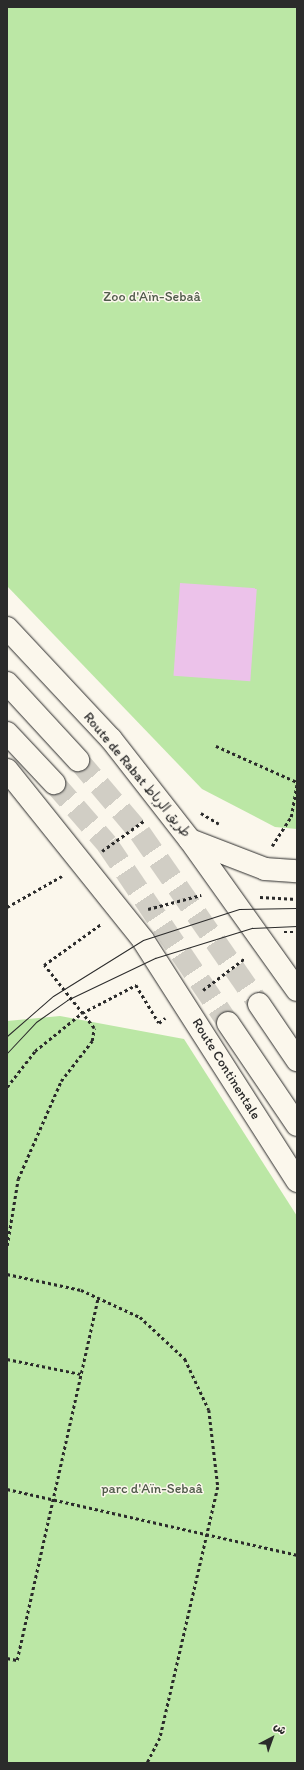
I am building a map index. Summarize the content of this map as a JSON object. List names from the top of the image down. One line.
{"streets":{"main road":["Route de Rabat طريق الرباط","Route Continentale"]},"parks":["Zoo d'Aïn-Sebaâ","parc d'Aïn-Sebaâ"],"north":"top right"}
